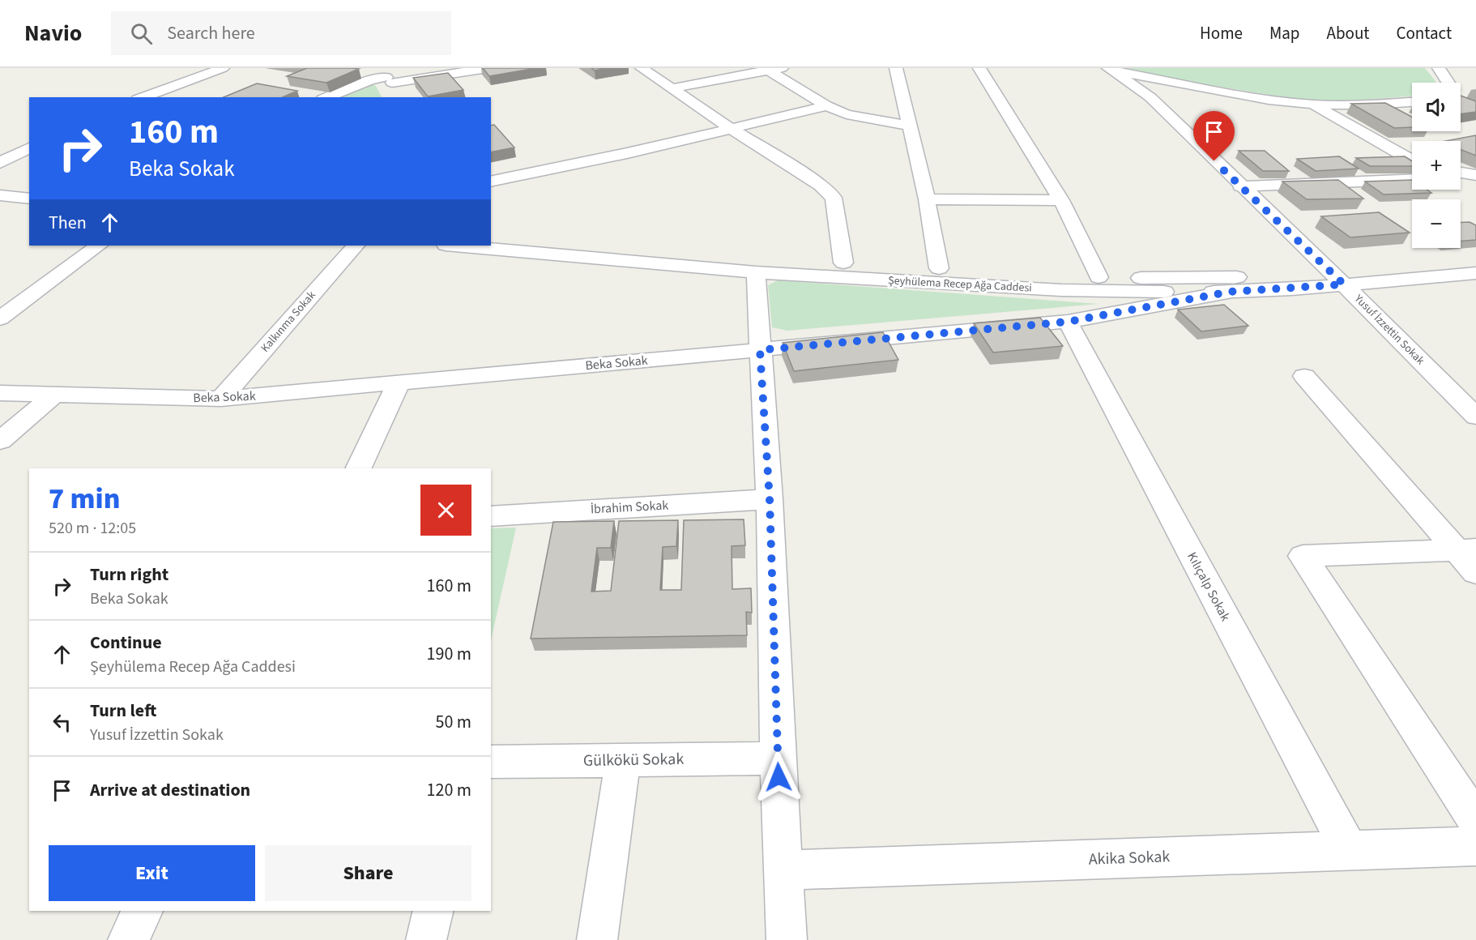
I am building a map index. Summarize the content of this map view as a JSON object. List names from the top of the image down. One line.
{"streets":{"street":["Şeyhülema Recep Ağa Caddesi","Kalkınma Sokak","Yusuf İzzettin Sokak","Beka Sokak","İbrahim Sokak","Kılıçalp Sokak","Gülkökü Sokak","Akika Sokak"]},"crossings":[["Şeyhülema Recep Ağa Caddesi","Yusuf İzzettin Sokak"],["Şeyhülema Recep Ağa Caddesi","Beka Sokak"],["Kalkınma Sokak","Beka Sokak"],["Beka Sokak","Kılıçalp Sokak"],["Kılıçalp Sokak","Akika Sokak"]],"page":{"header":"Navio","search":"Search here","nav":["Home","Map","About","Contact"],"map_buttons":["+","−"],"turn":["160 m","Beka Sokak"],"then":"Then","heading":["7 min","520 m · 12:05"],"list":[{"name":"Turn right","note":"Beka Sokak","value":"160 m"},{"name":"Continue","note":"Şeyhülema Recep Ağa Caddesi","value":"190 m"},{"name":"Turn left","note":"Yusuf İzzettin Sokak","value":"50 m"},{"name":"Arrive at destination","value":"120 m"}],"buttons":["Exit","Share"]}}
